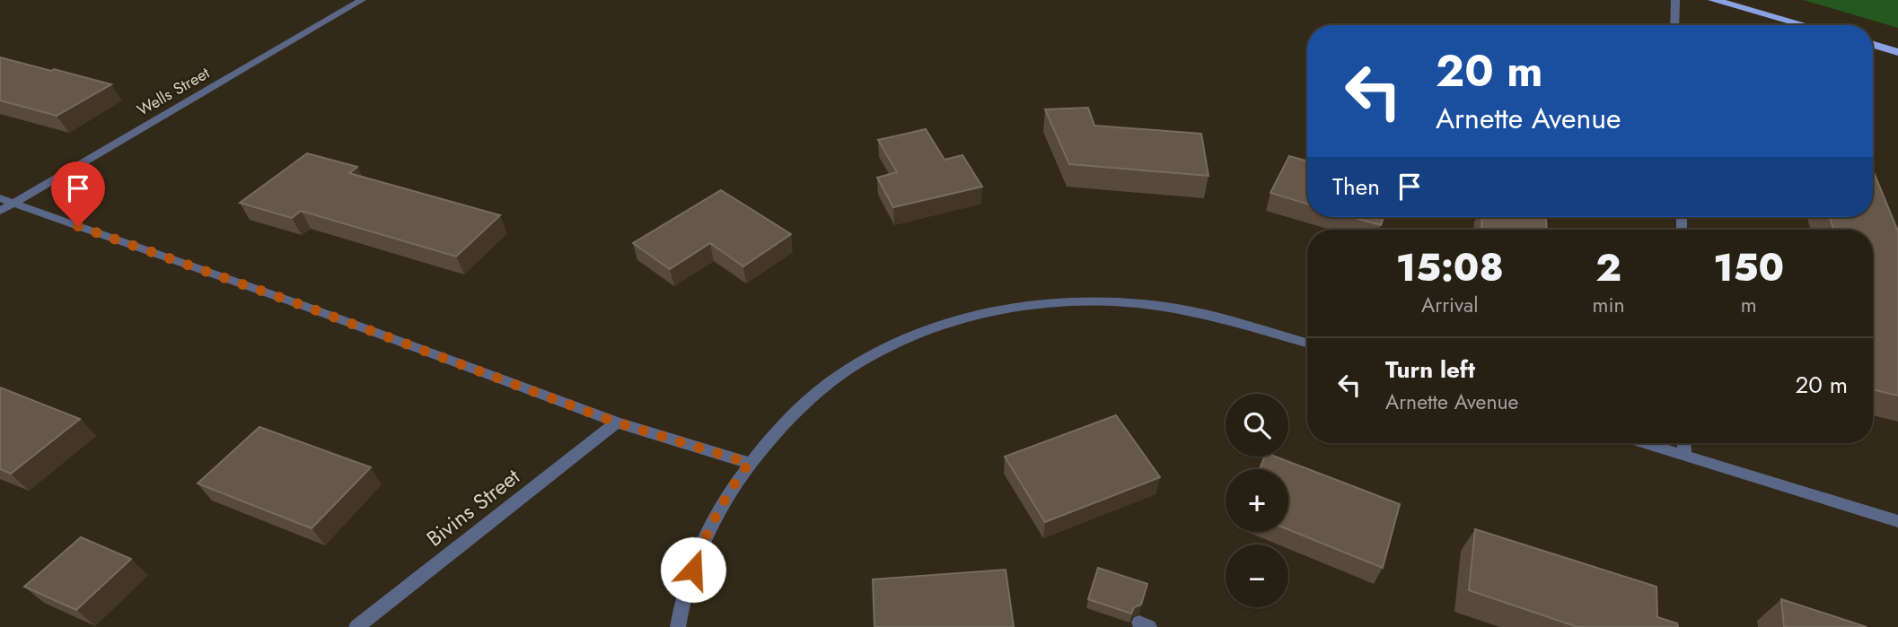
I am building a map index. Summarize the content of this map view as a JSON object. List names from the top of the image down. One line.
{"streets":{"street":["Wells Street","Bivins Street"]},"page":{"turn":["20 m","Arnette Avenue"],"then":"Then","eta":["15:08","Arrival","2","min","150","m"],"list":[{"name":"Turn left","note":"Arnette Avenue","value":"20 m"}],"map_buttons":["+","−"]}}
